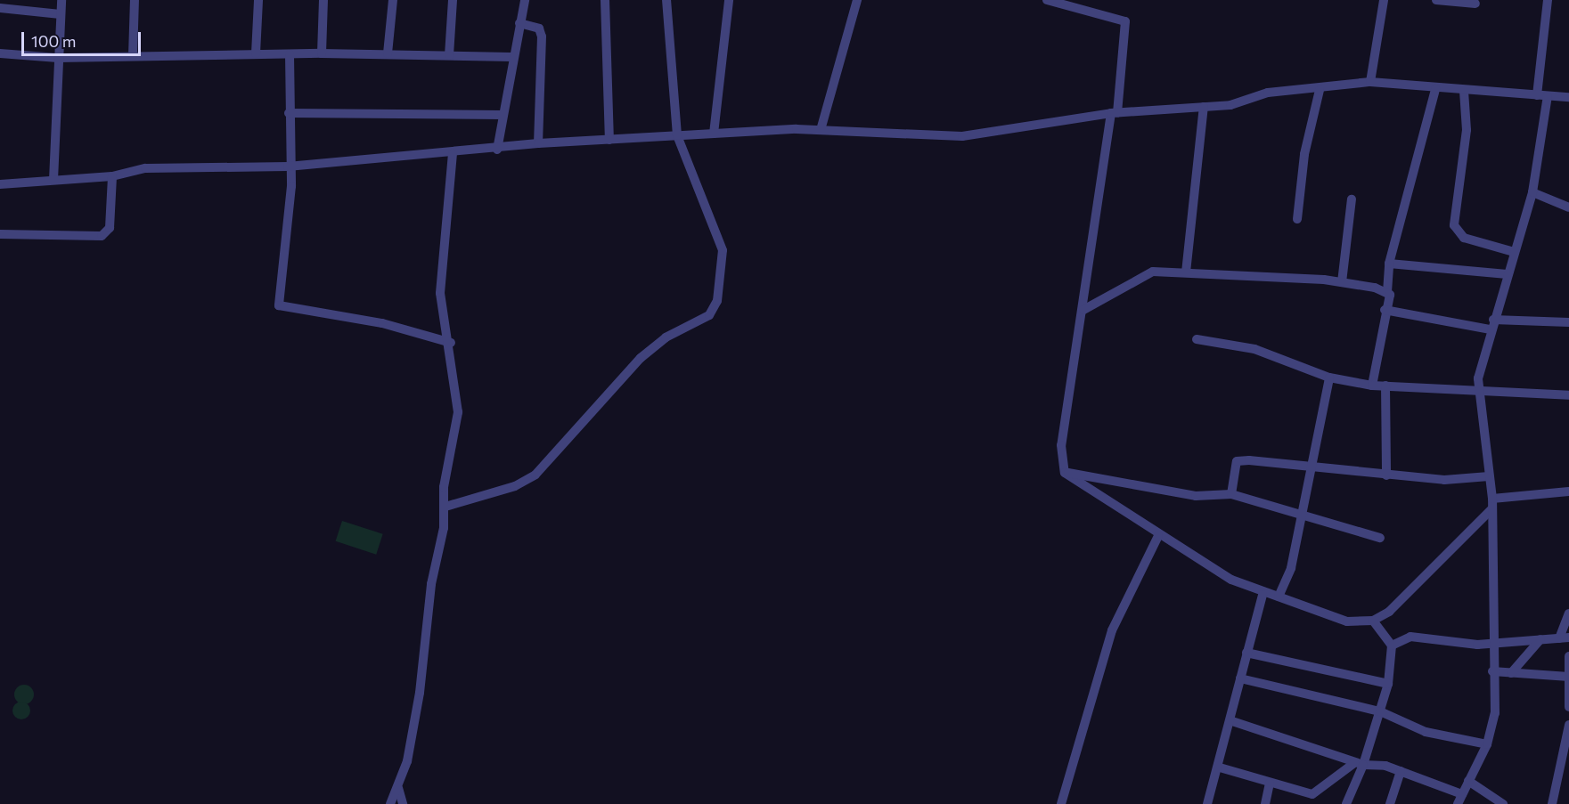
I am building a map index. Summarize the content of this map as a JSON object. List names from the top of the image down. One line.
{"scale_bar":"100 m"}
